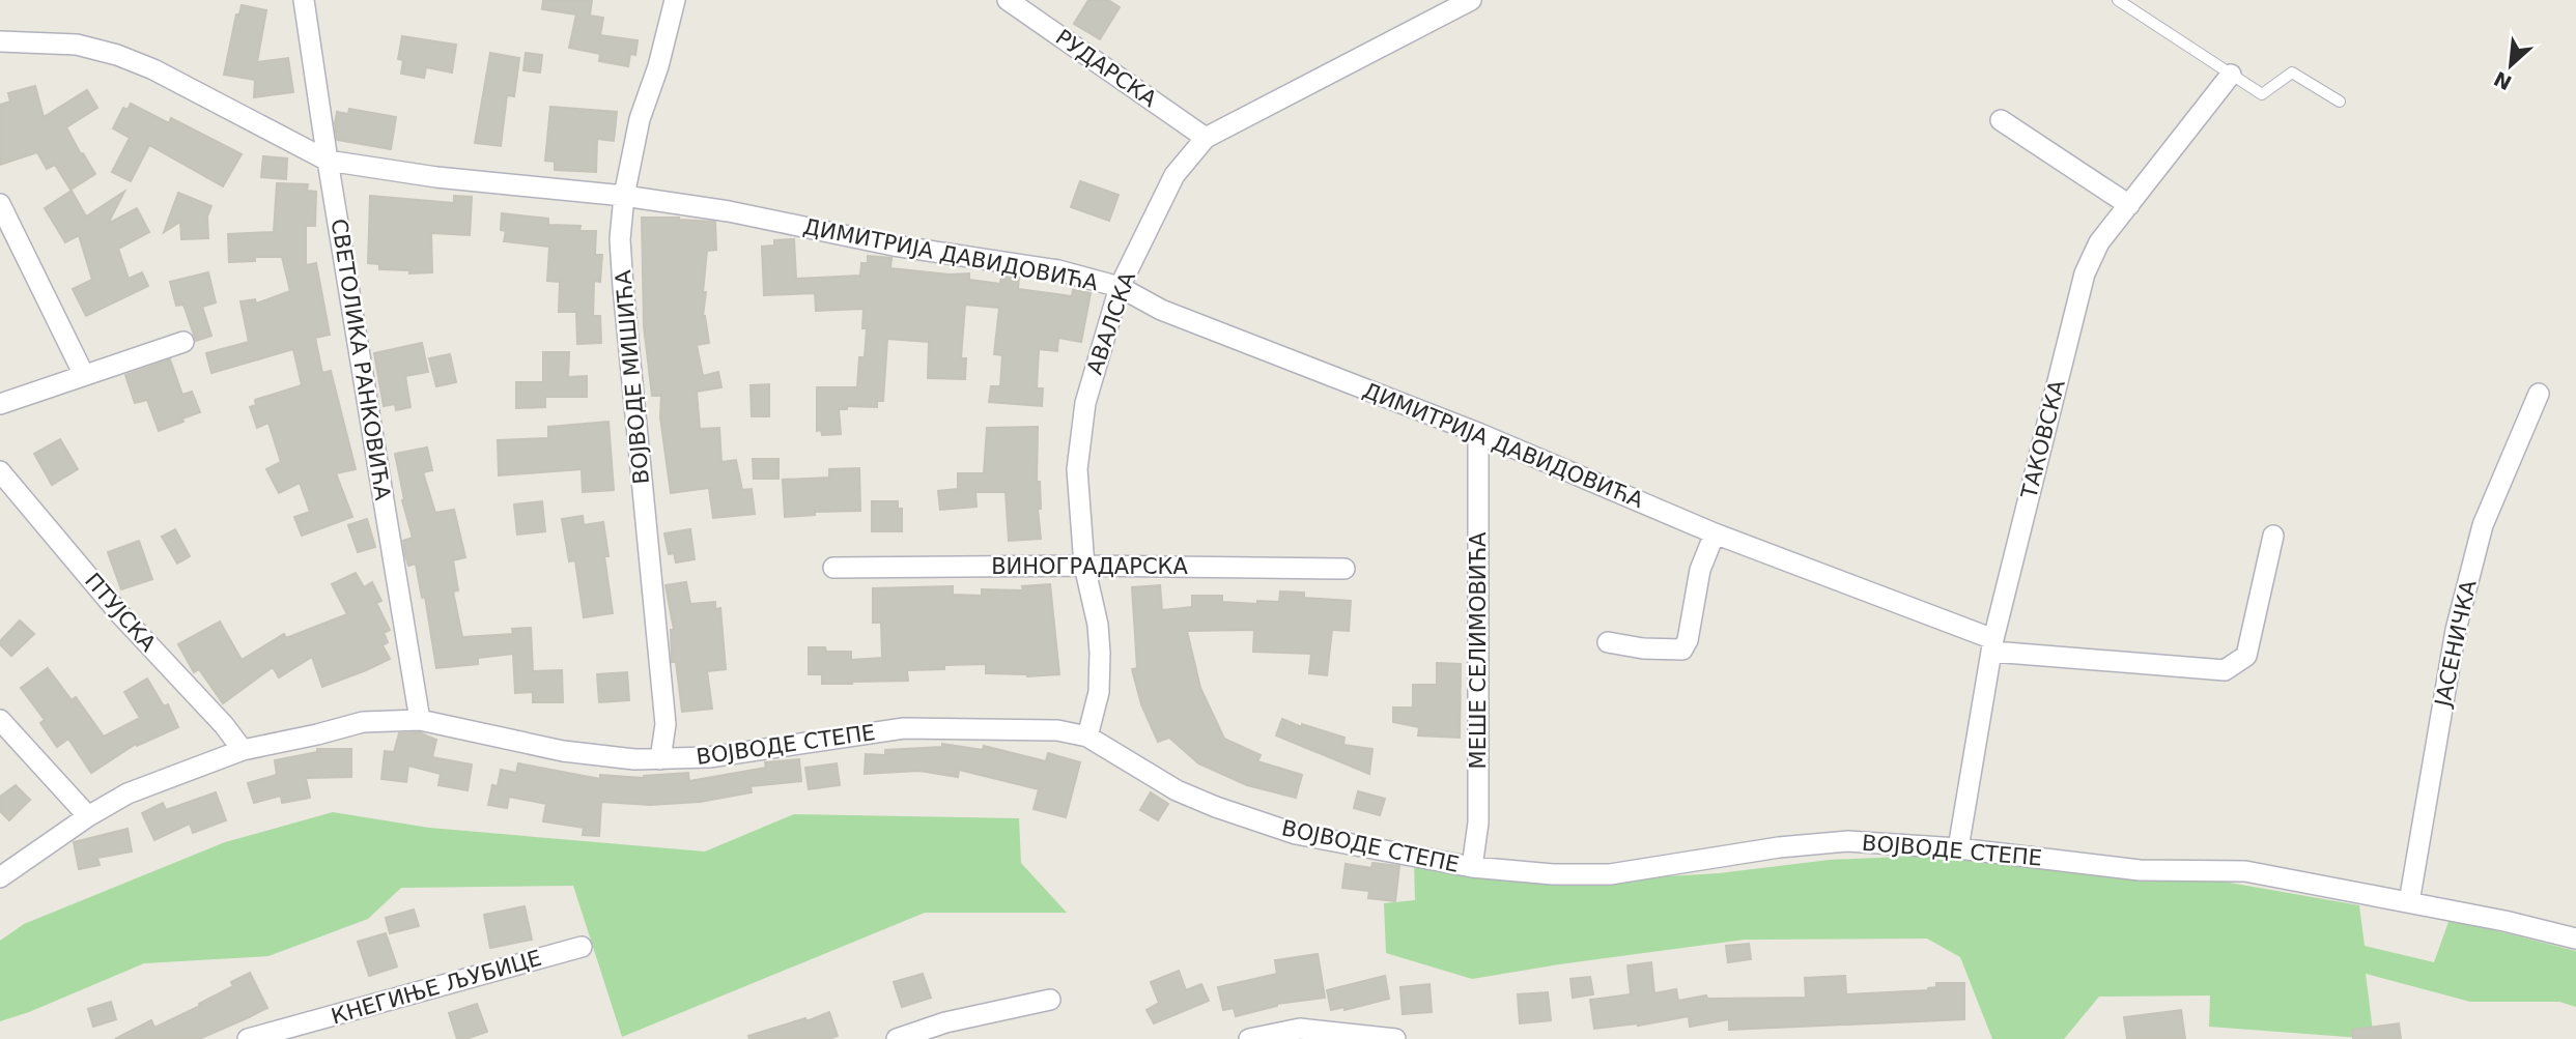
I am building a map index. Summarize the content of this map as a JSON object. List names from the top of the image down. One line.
{"streets":{"street":["РУДАРСКА","ДИМИТРИЈА ДАВИДОВИЋА","АВАЛСКА","СВЕТОЛИКА РАНКОВИЋА","ВОЈВОДЕ МИШИЋА","ТАКОВСКА","ВИНОГРАДАРСКА","ПТУЈСКА","ЈАСЕНИЧКА","МЕШЕ СЕЛИМОВИЋА","ВОЈВОДЕ СТЕПЕ","КНЕГИЊЕ ЉУБИЦЕ"]},"crossings":[["РУДАРСКА","АВАЛСКА"],["ДИМИТРИЈА ДАВИДОВИЋА","АВАЛСКА"],["ДИМИТРИЈА ДАВИДОВИЋА","СВЕТОЛИКА РАНКОВИЋА"],["ДИМИТРИЈА ДАВИДОВИЋА","ВОЈВОДЕ МИШИЋА"],["ДИМИТРИЈА ДАВИДОВИЋА","ТАКОВСКА"],["ДИМИТРИЈА ДАВИДОВИЋА","МЕШЕ СЕЛИМОВИЋА"],["АВАЛСКА","ВИНОГРАДАРСКА"],["АВАЛСКА","ВОЈВОДЕ СТЕПЕ"],["СВЕТОЛИКА РАНКОВИЋА","ВОЈВОДЕ СТЕПЕ"],["ВОЈВОДЕ МИШИЋА","ВОЈВОДЕ СТЕПЕ"],["ТАКОВСКА","ВОЈВОДЕ СТЕПЕ"],["ПТУЈСКА","ВОЈВОДЕ СТЕПЕ"],["ЈАСЕНИЧКА","ВОЈВОДЕ СТЕПЕ"],["МЕШЕ СЕЛИМОВИЋА","ВОЈВОДЕ СТЕПЕ"]],"north":"bottom left"}
